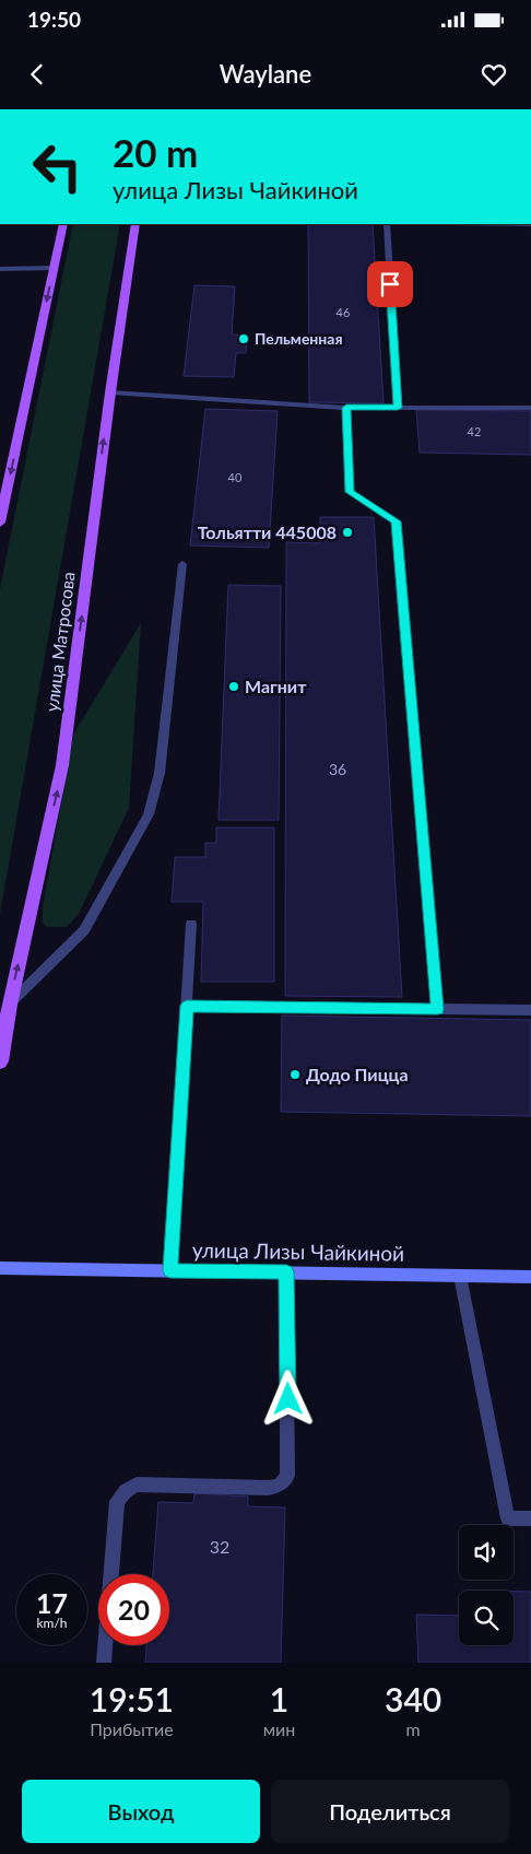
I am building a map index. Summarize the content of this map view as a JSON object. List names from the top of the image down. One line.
{"streets":{"main road":["улица Матросова","улица Лизы Чайкиной"]},"one_way":["улица Матросова"],"places":["Пельменная","Тольятти 445008","Магнит","Додо Пицца"],"house_numbers":["46","42","40","36","32"],"page":{"status":"19:50","header":"Waylane","turn":["20 m","улица Лизы Чайкиной"],"speed":"17 km/h","limit":"20","eta":["19:51","Прибытие","1","мин","340","m"],"buttons":["Выход","Поделиться"]}}
